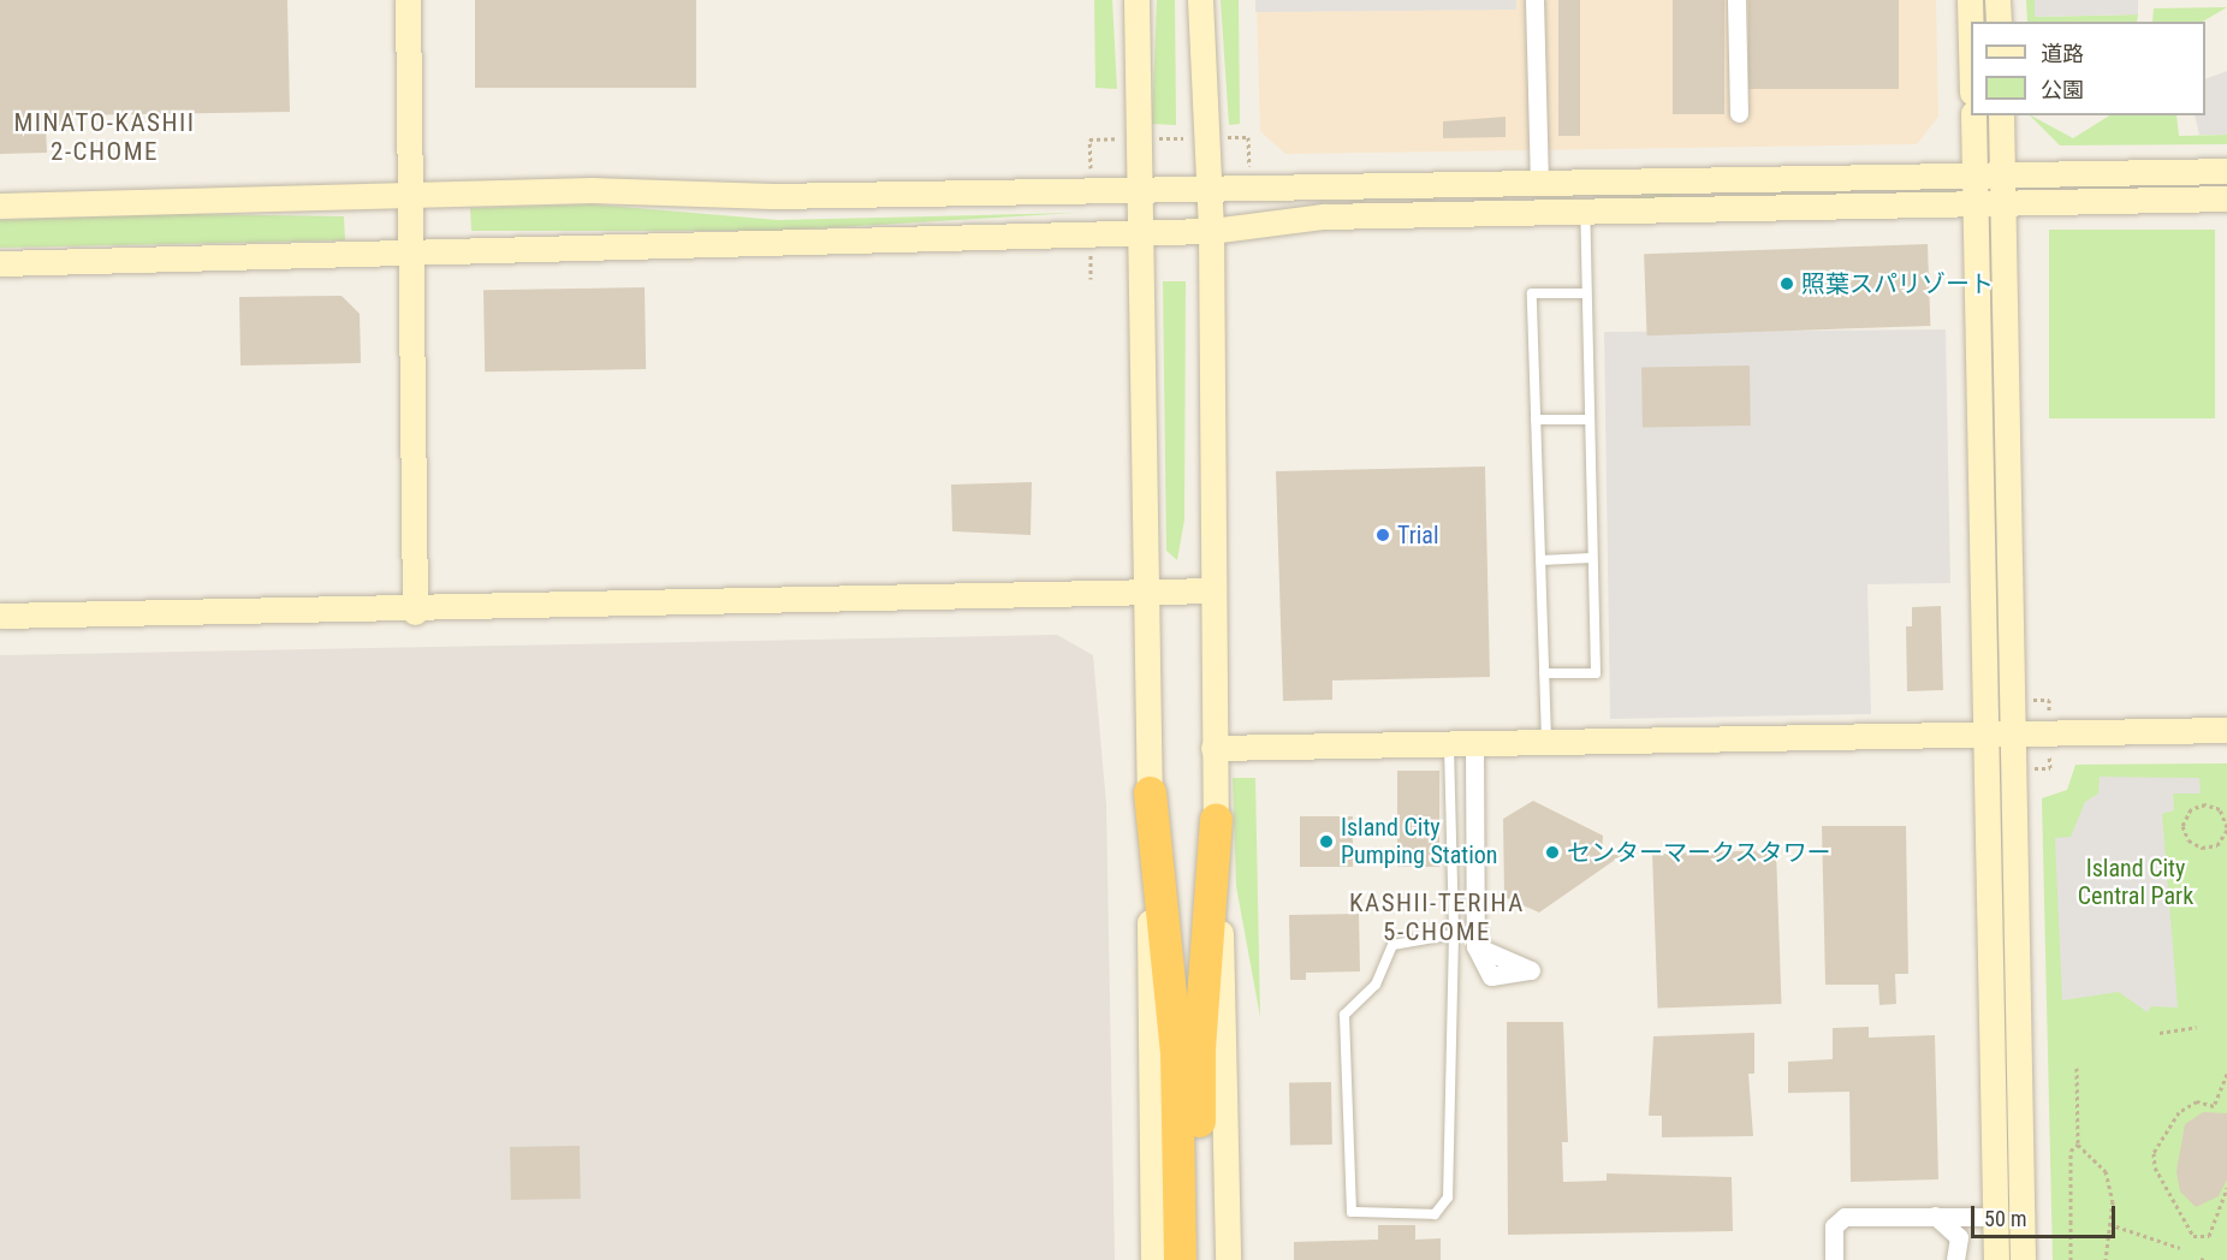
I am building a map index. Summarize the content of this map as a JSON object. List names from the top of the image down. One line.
{"districts":["MINATO-KASHII 2-CHOME","KASHII-TERIHA 5-CHOME"],"parks":["Island City Central Park"],"places":["照葉スパリゾート","Trial","Island City Pumping Station","センターマークスタワー"],"legend":["道路","公園"],"scale_bar":"50 m"}
